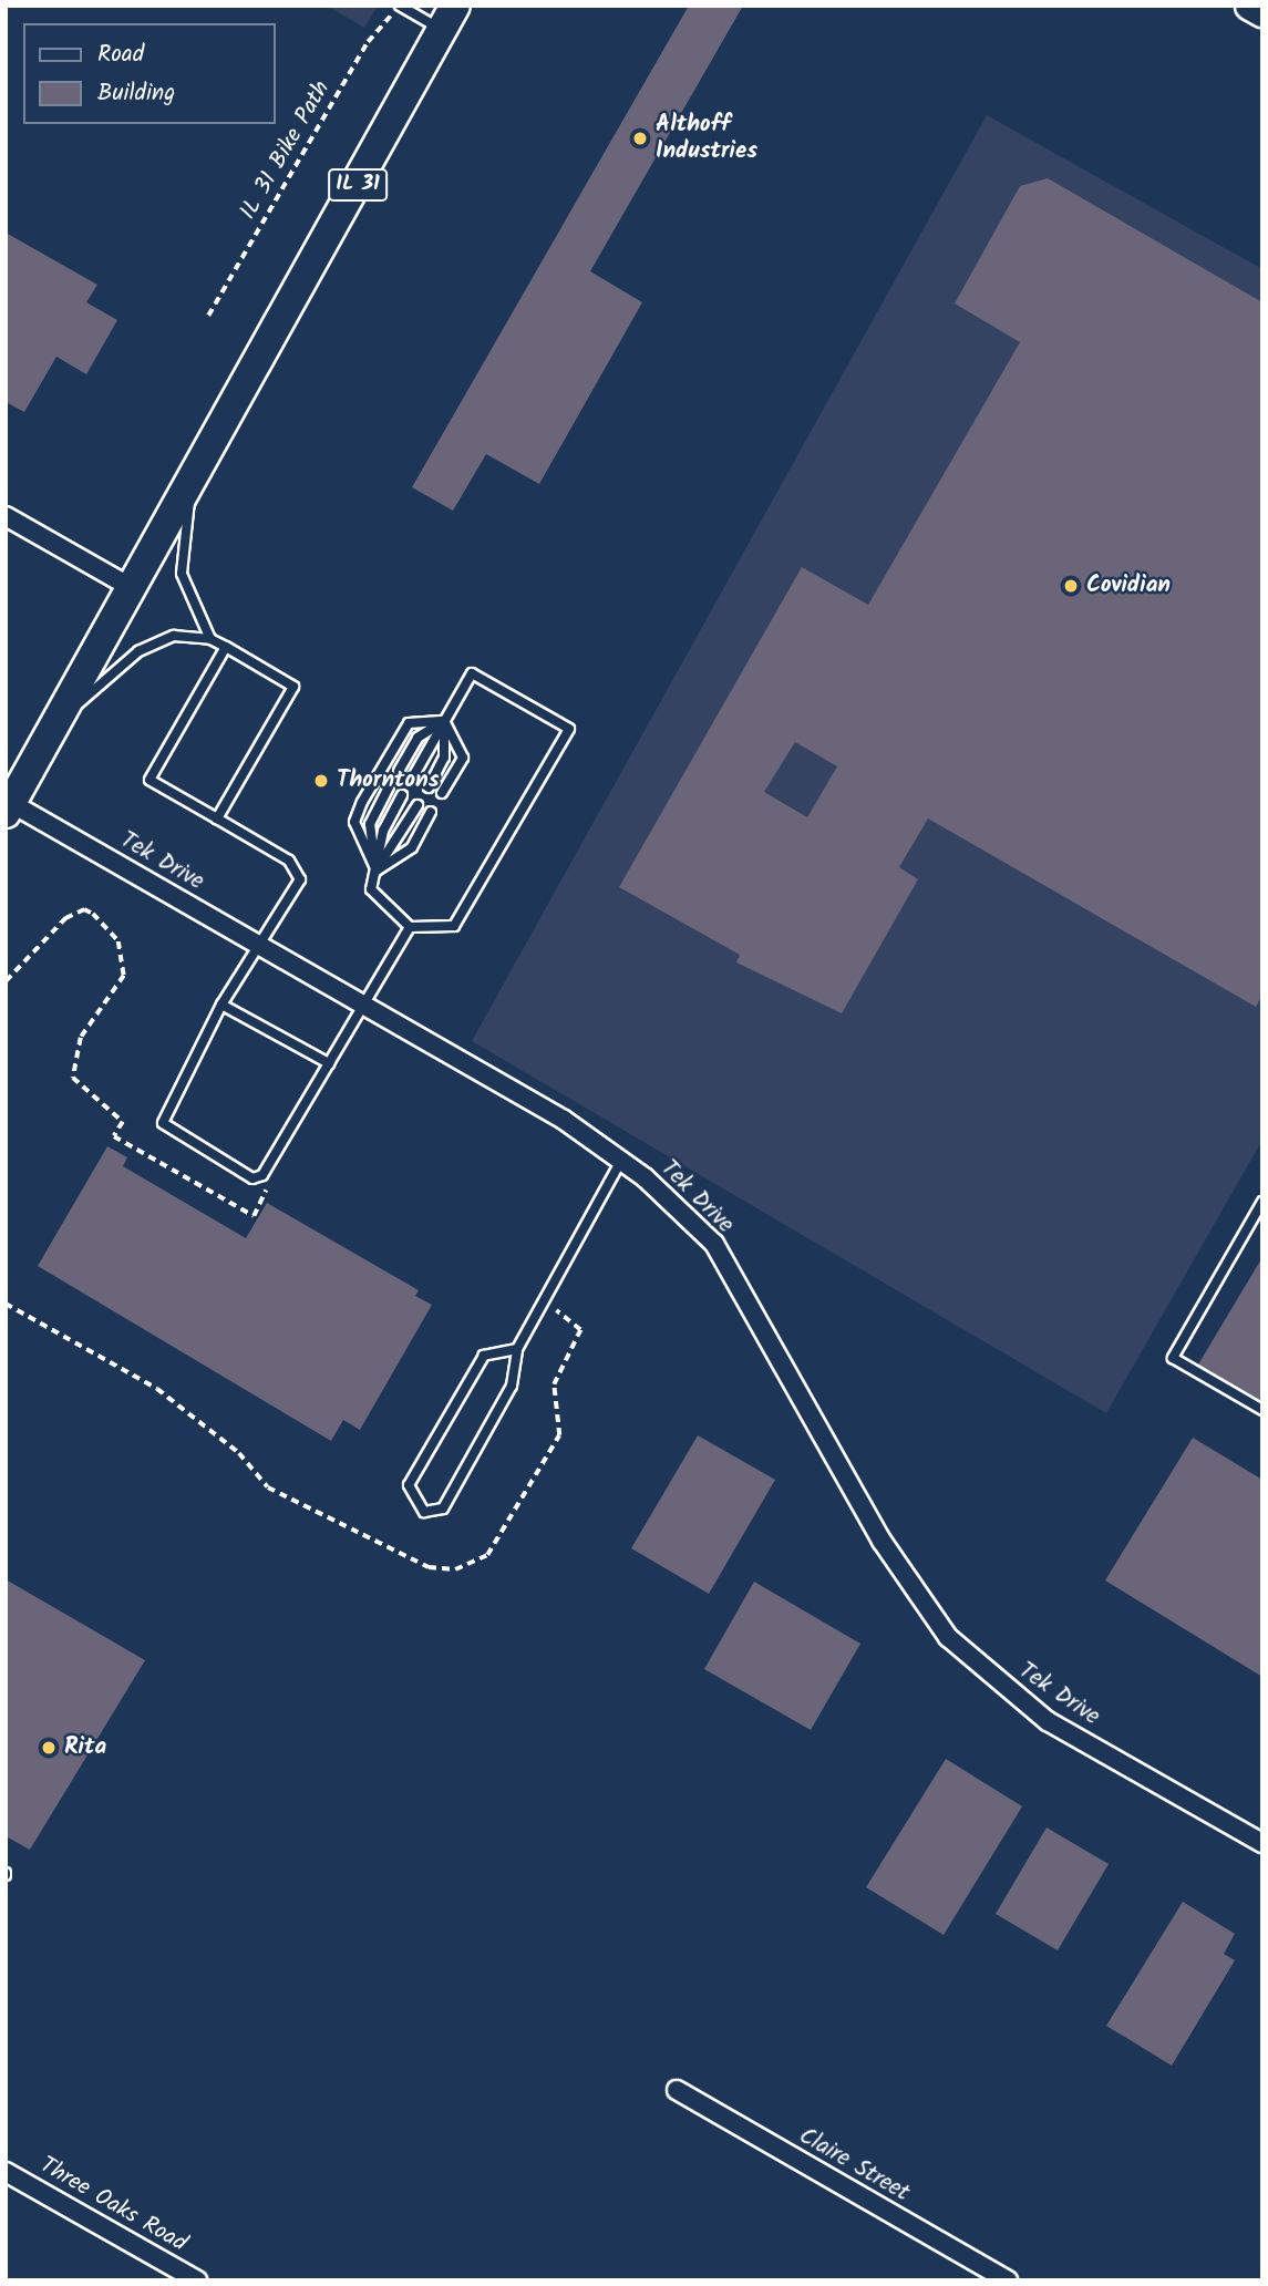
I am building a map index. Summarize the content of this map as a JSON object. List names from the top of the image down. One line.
{"streets":{"main road":["IL 31"],"street":["Tek Drive","Claire Street","Three Oaks Road"],"path":["IL 31 Bike Path"]},"crossings":[["IL 31","Tek Drive"]],"places":["Althoff Industries","Covidian","Thorntons","Rita"],"legend":["Road","Building"]}
